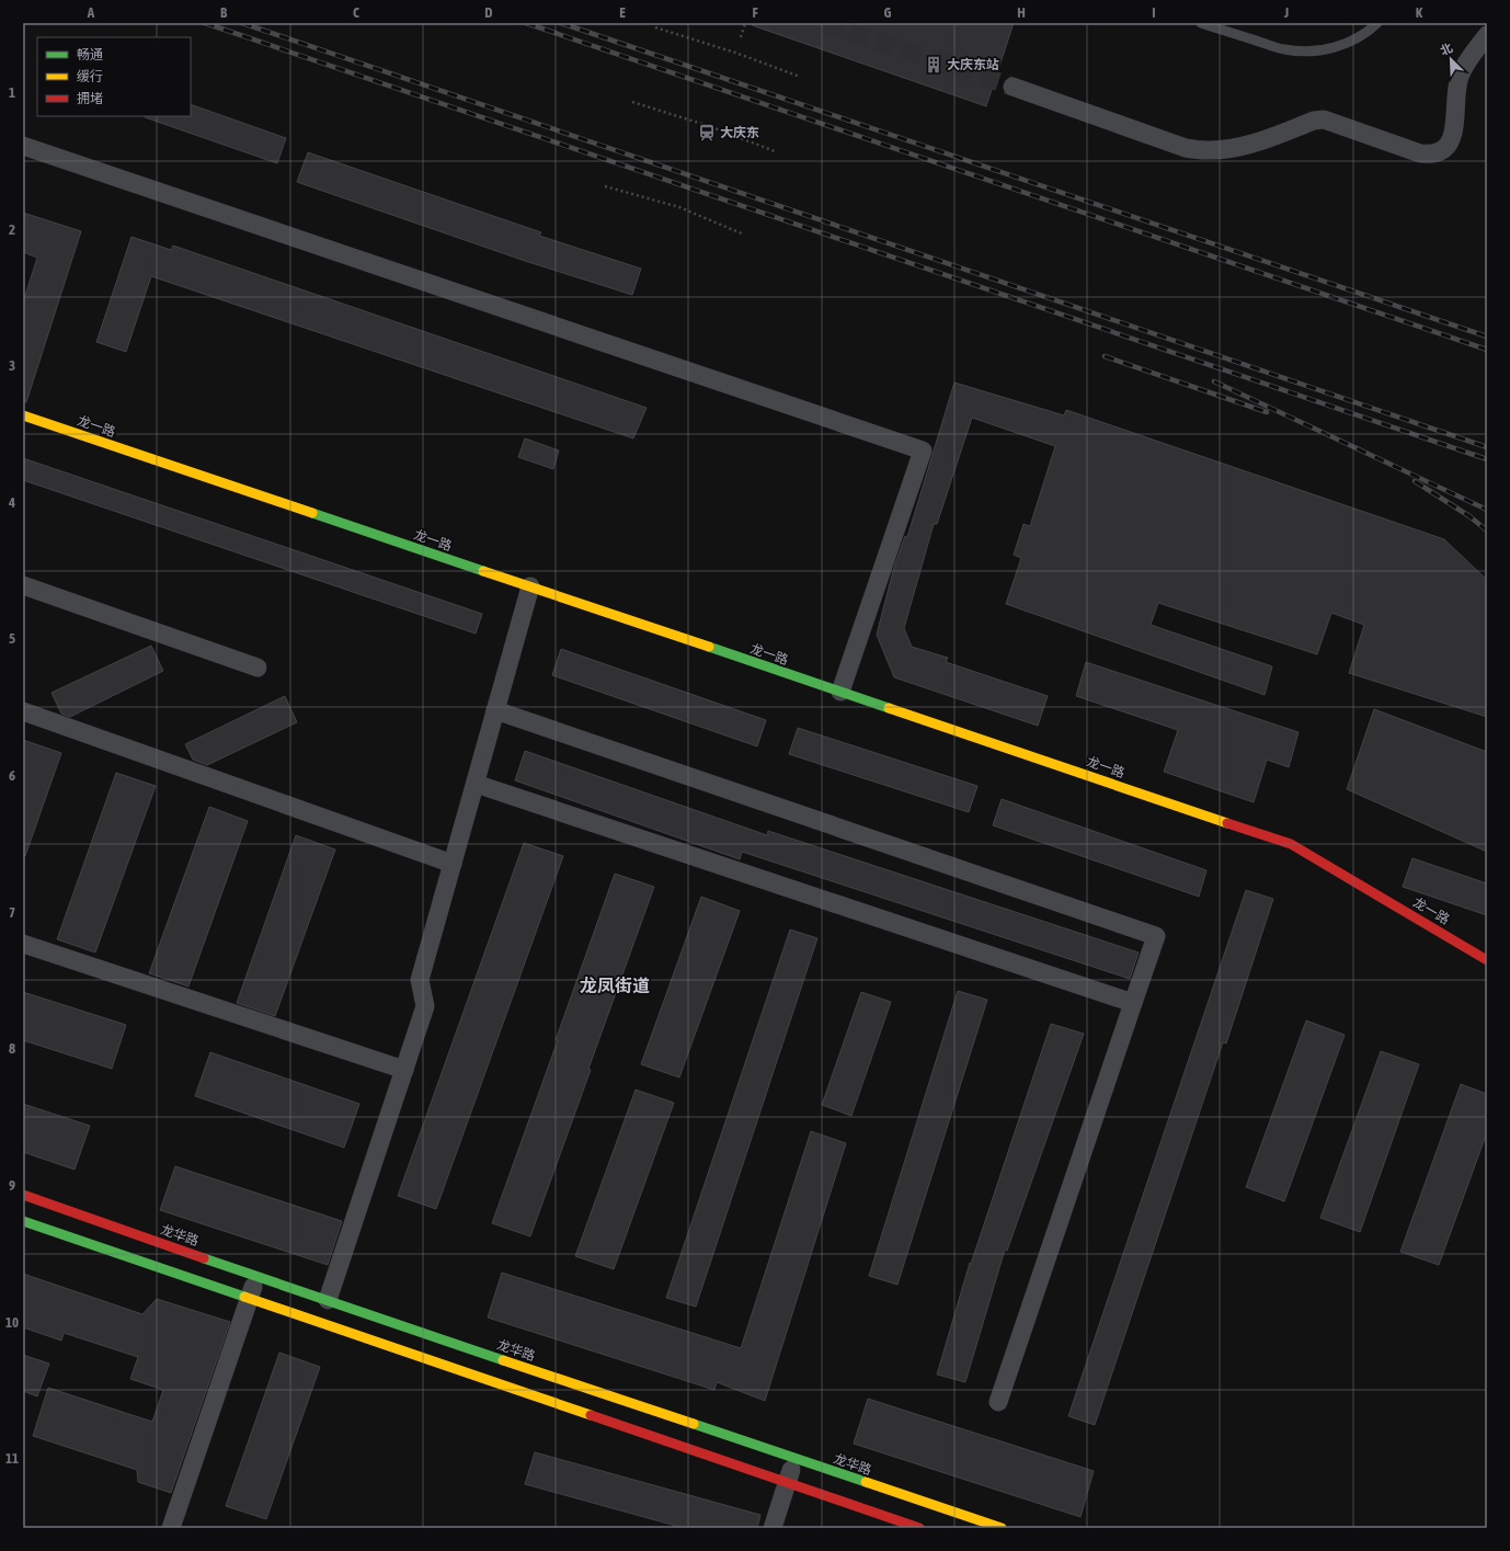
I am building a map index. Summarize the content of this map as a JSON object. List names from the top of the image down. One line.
{"streets":{"main road":["龙一路","龙华路"]},"districts":["龙凤街道"],"places":{"building":["大庆东站"],"station":["大庆东"]},"legend":["畅通","缓行","拥堵"],"north":"top left","grid":{"columns":["A","B","C","D","E","F","G","H","I","J","K"],"rows":["1","2","3","4","5","6","7","8","9","10","11"]}}
